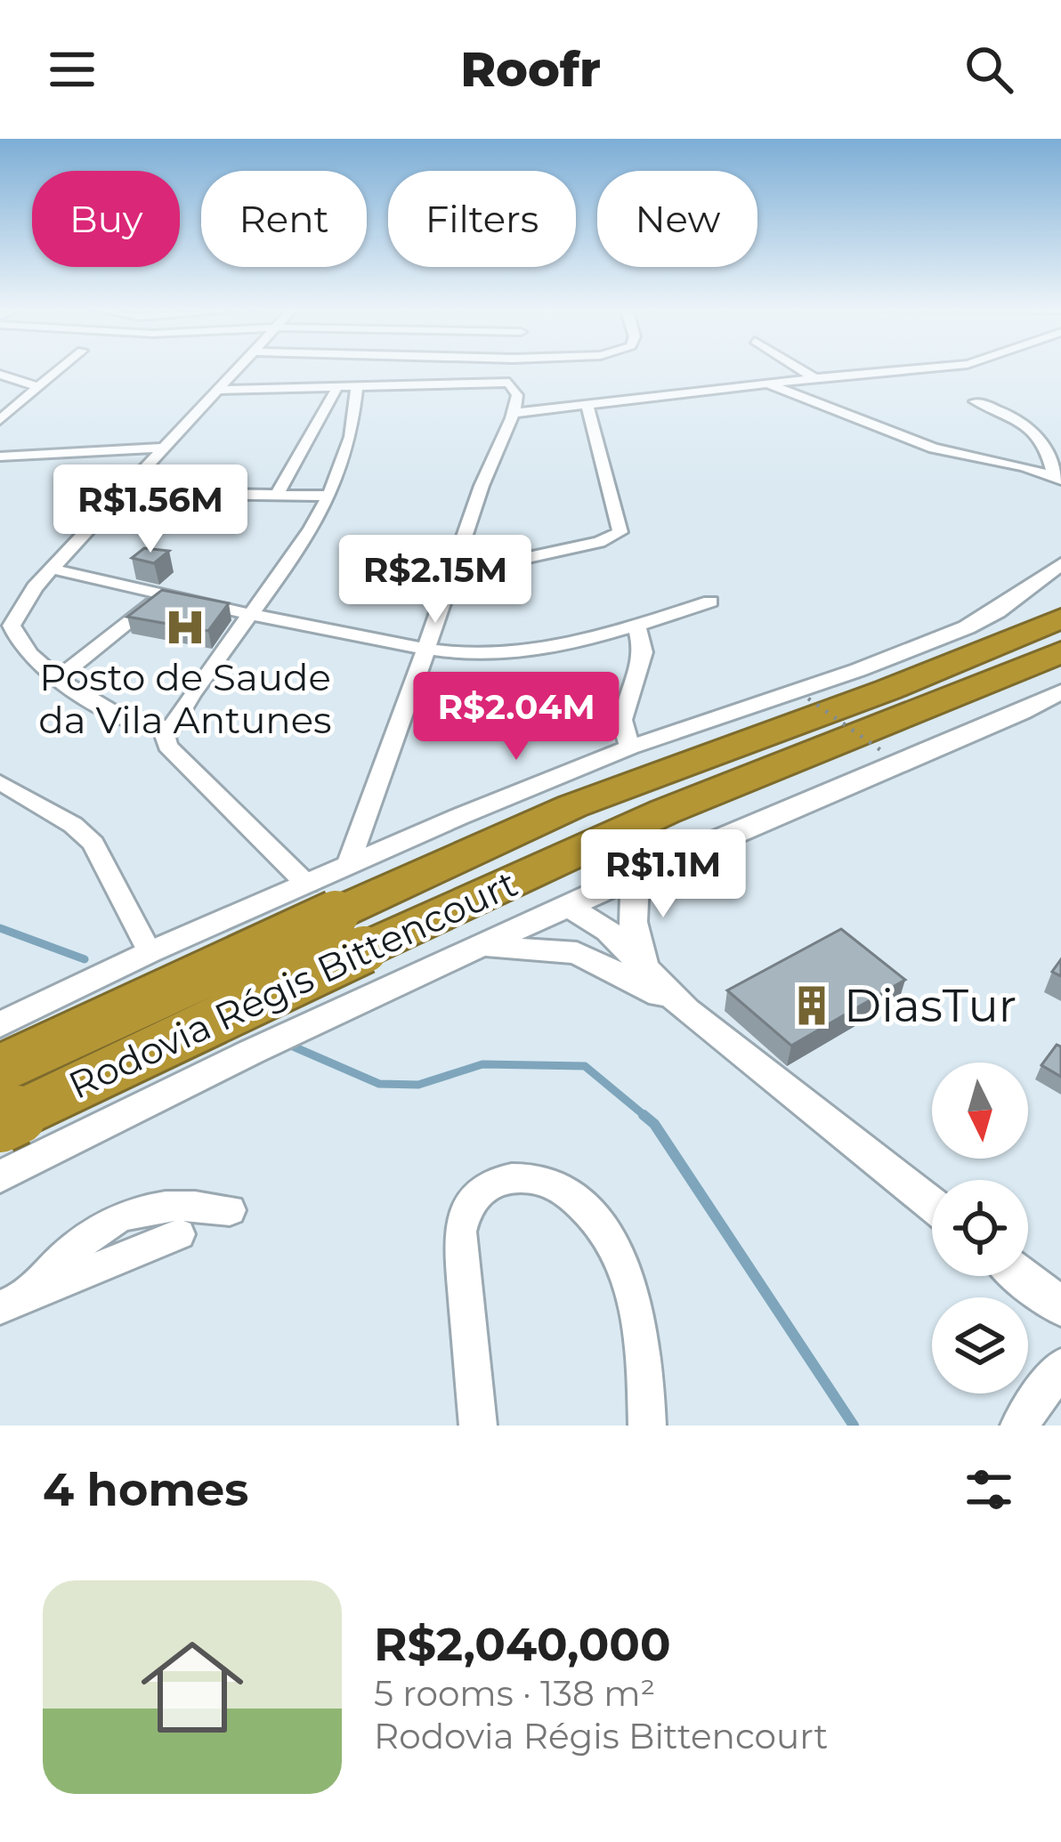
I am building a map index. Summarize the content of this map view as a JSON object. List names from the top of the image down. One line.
{"streets":{"highway":["Rodovia Régis Bittencourt"]},"places":{"hospital":["Posto de Saude da Vila Antunes"],"building":["DiasTur"]},"north":"bottom","page":{"header":"Roofr","chip":["Buy","Rent","Filters","New"],"price":["R$1.56M","R$2.15M","R$2.04M","R$1.1M"],"heading":"4 homes","list":[{"name":"R$2,040,000","note":"5 rooms · 138 m² · Rodovia Régis Bittencourt"}]}}
